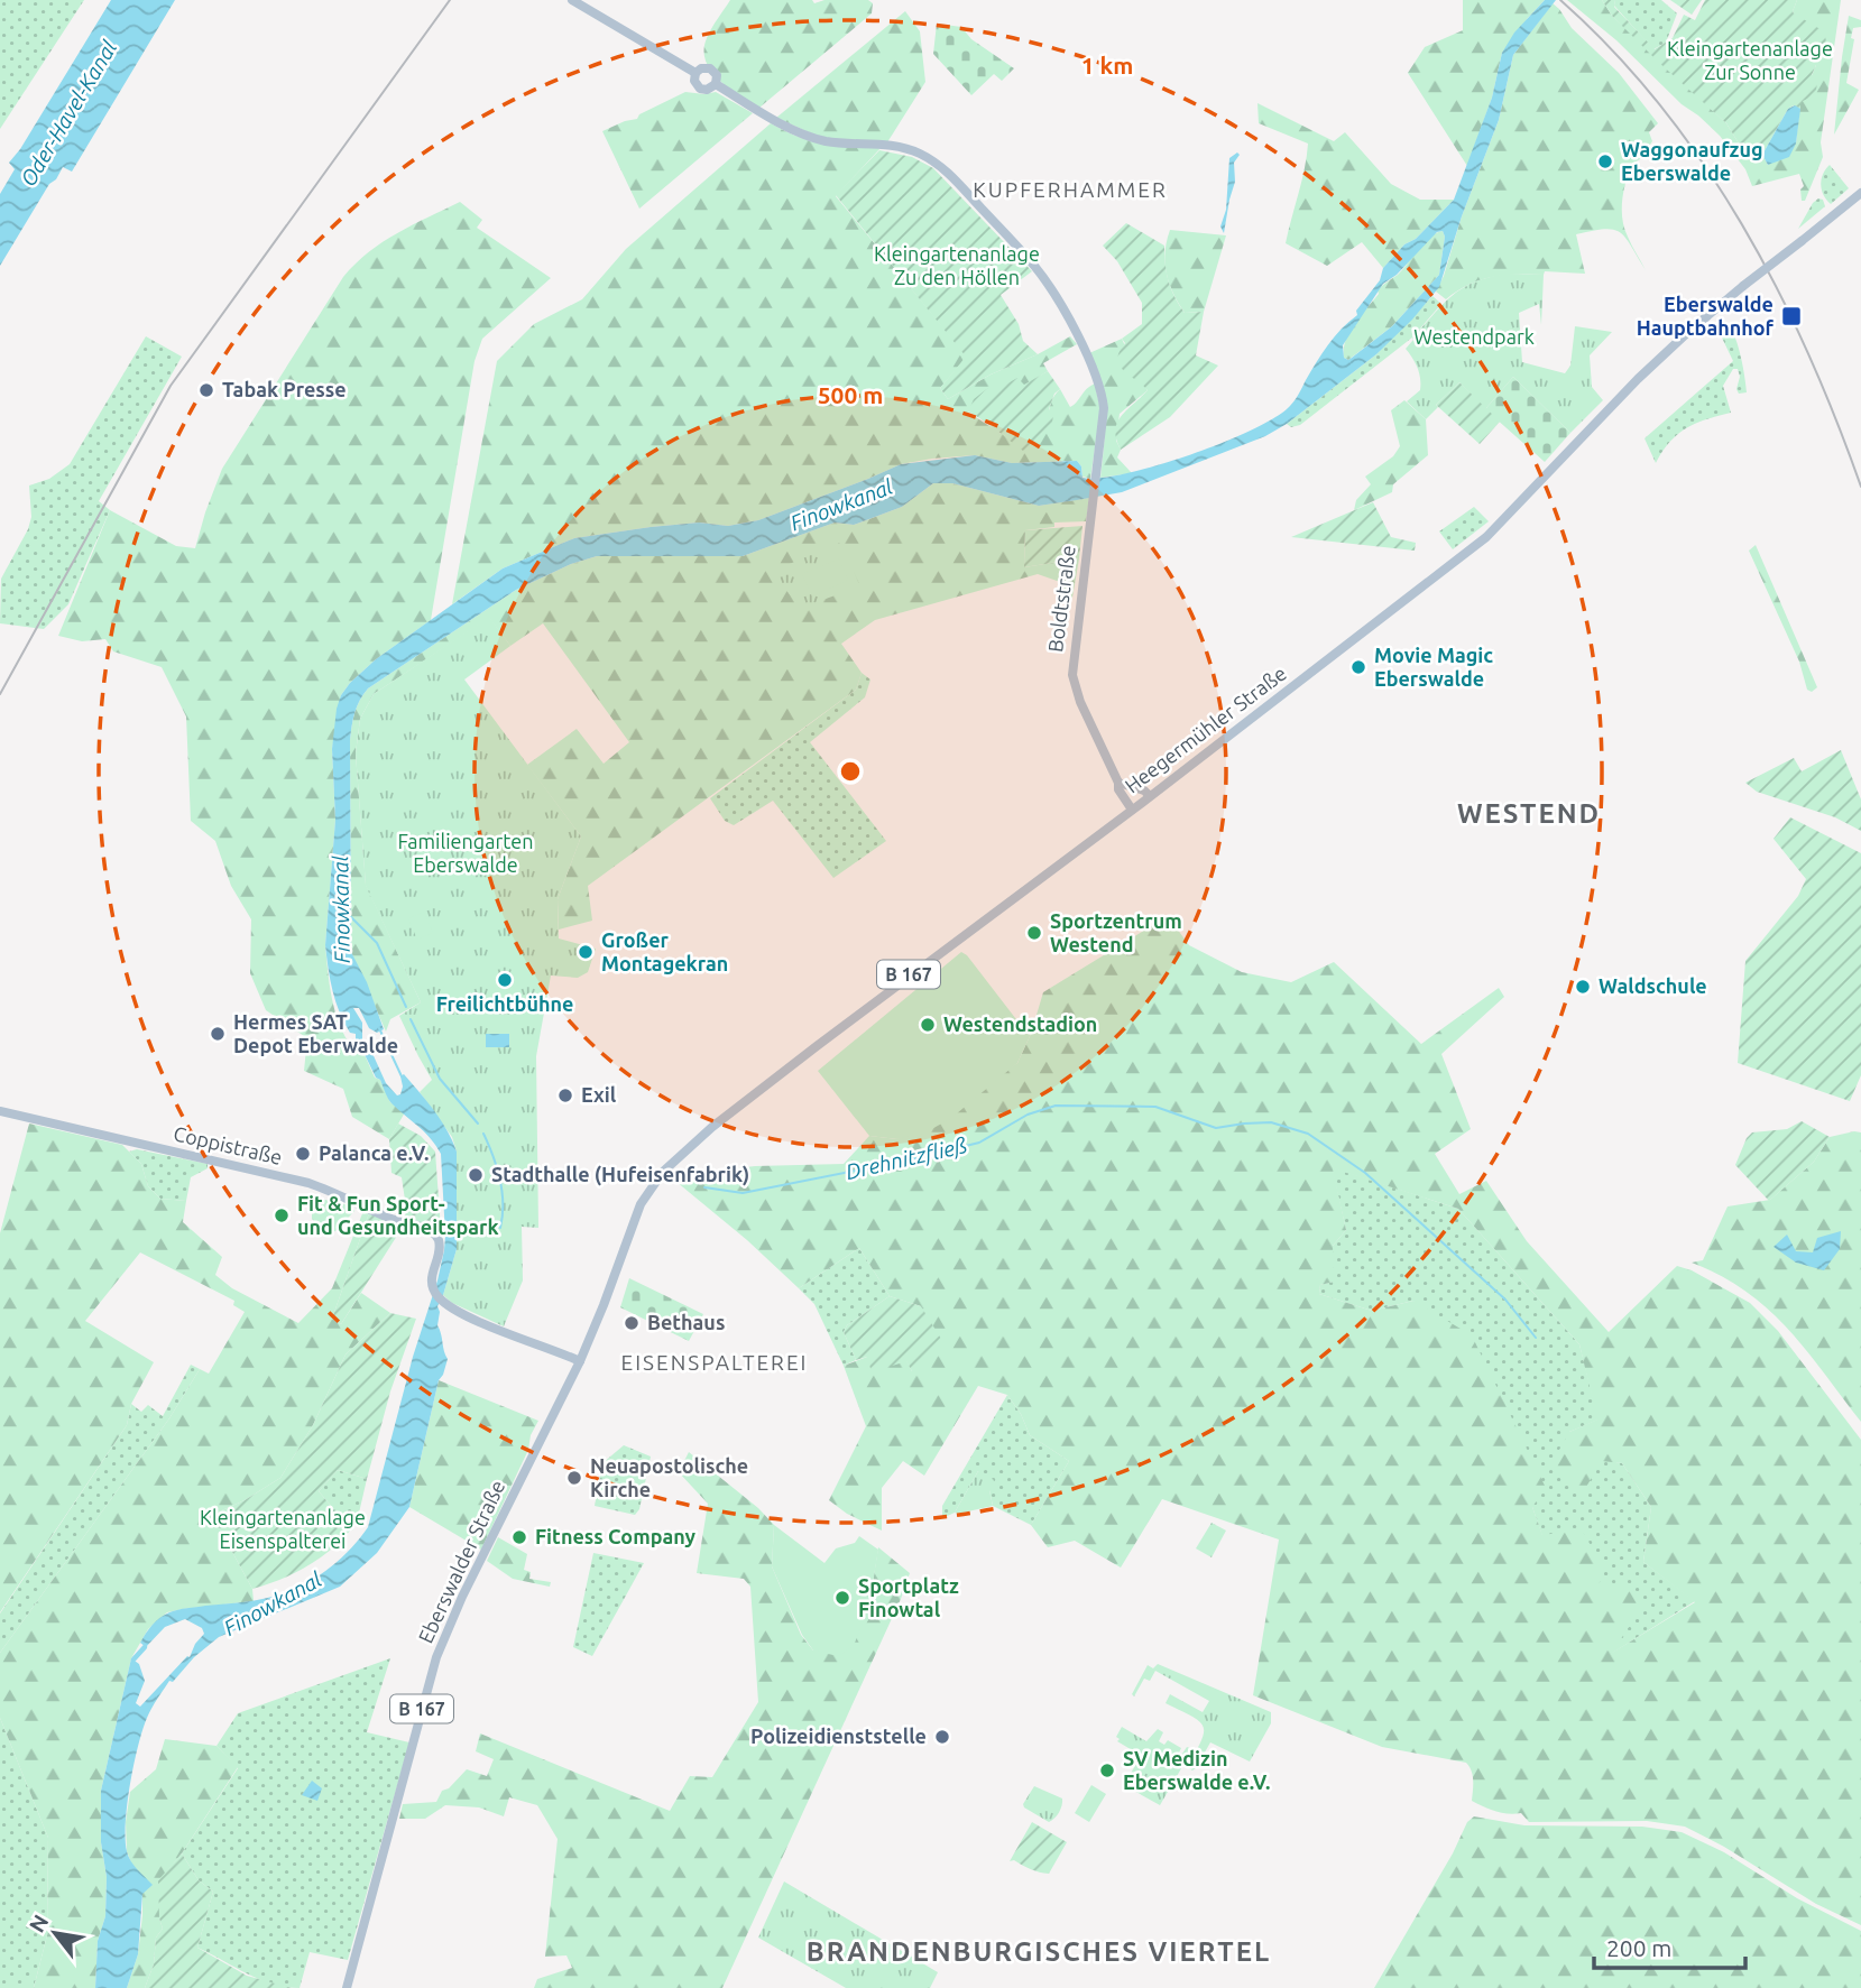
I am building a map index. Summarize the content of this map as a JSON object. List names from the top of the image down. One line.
{"streets":{"main road":["Boldtstraße","Heegermühler Straße","B 167","Coppistraße","Eberswalder Straße"]},"crossings":[["Boldtstraße","Heegermühler Straße"],["Heegermühler Straße","Eberswalder Straße"],["Coppistraße","Eberswalder Straße"]],"districts":["KUPFERHAMMER","WESTEND","EISENSPALTEREI","BRANDENBURGISCHES VIERTEL"],"water":["Oder-Havel-Kanal","Finowkanal","Drehnitzfließ"],"parks":["Kleingartenanlage Zur Sonne","Kleingartenanlage Zu den Höllen","Westendpark","Familiengarten Eberswalde","Kleingartenanlage Eisenspalterei"],"places":{"other":["Waggonaufzug Eberswalde","Tabak Presse","Movie Magic Eberswalde","Sportzentrum Westend","Großer Montagekran","Freilichtbühne","Waldschule","Westendstadion","Hermes SAT Depot Eberwalde","Exil","Palanca e.V.","Stadthalle (Hufeisenfabrik)","Fit & Fun Sport- und Gesundheitspark","Bethaus","Neuapostolische Kirche","Fitness Company","Sportplatz Finowtal","Polizeidienststelle","SV Medizin Eberswalde e.V."],"transit":["Eberswalde Hauptbahnhof"]},"scale_bar":"200 m","north":"top left","rings":["1 km","500 m"]}
